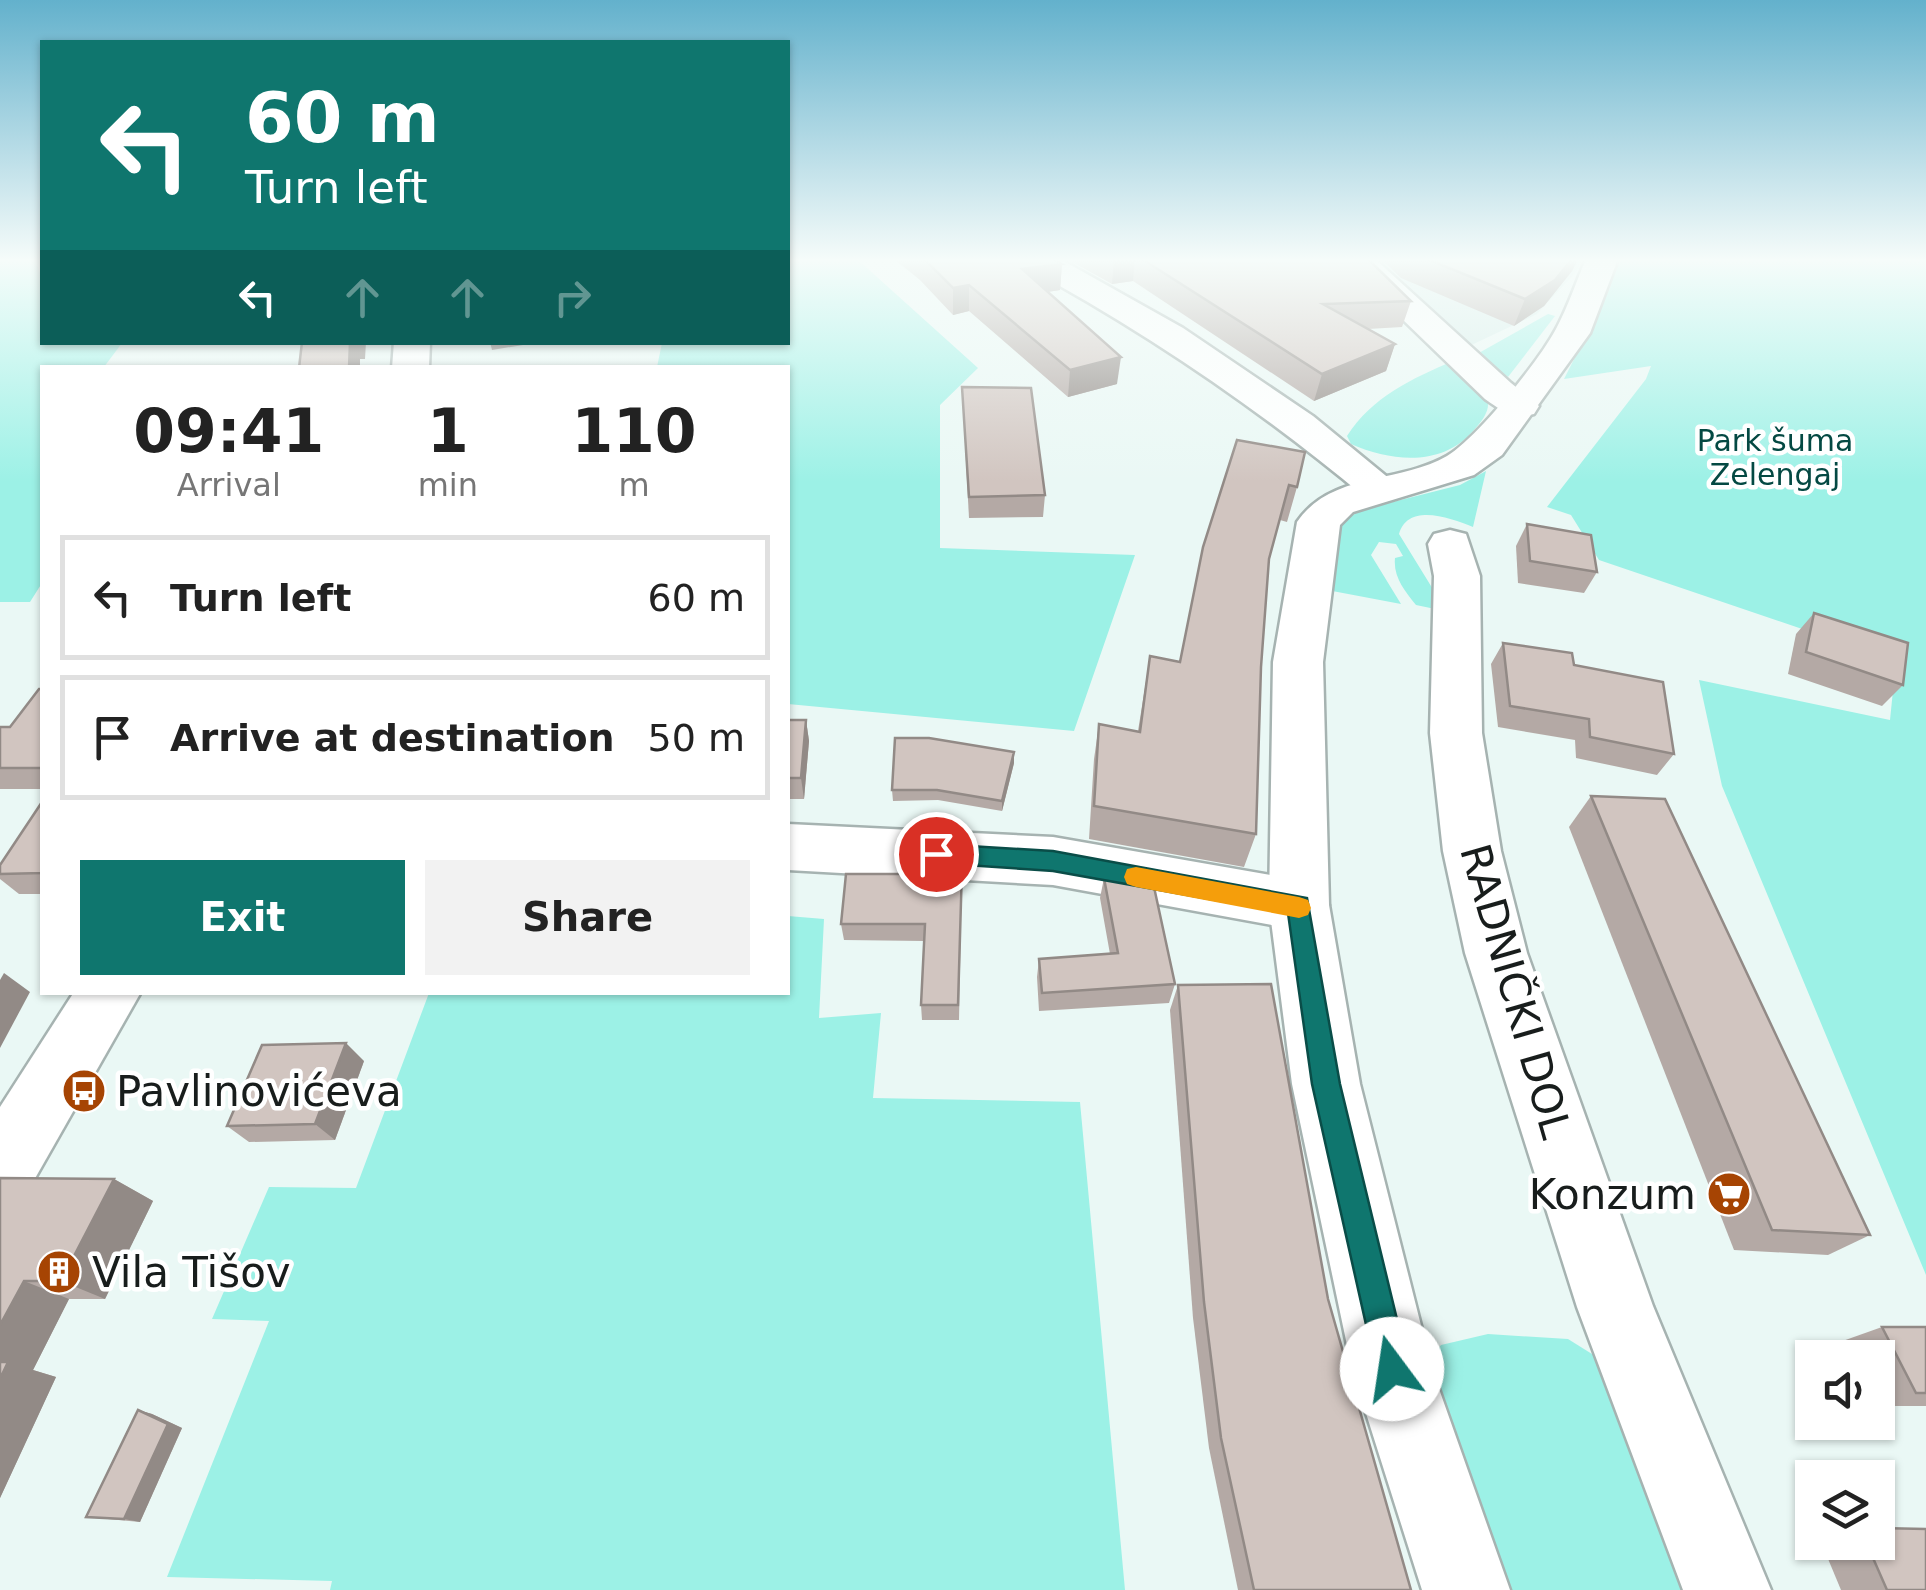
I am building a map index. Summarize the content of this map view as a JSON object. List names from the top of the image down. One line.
{"streets":{"street":["RADNIČKI DOL"]},"parks":["Park šuma Zelengaj"],"places":{"bus stop":["Pavlinovićeva"],"supermarket":["Konzum"],"building":["Vila Tišov"]},"page":{"turn":["60 m","Turn left"],"eta":["09:41","Arrival","1","min","110","m"],"list":[{"name":"Turn left","value":"60 m"},{"name":"Arrive at destination","value":"50 m"}],"buttons":["Exit","Share"]}}
